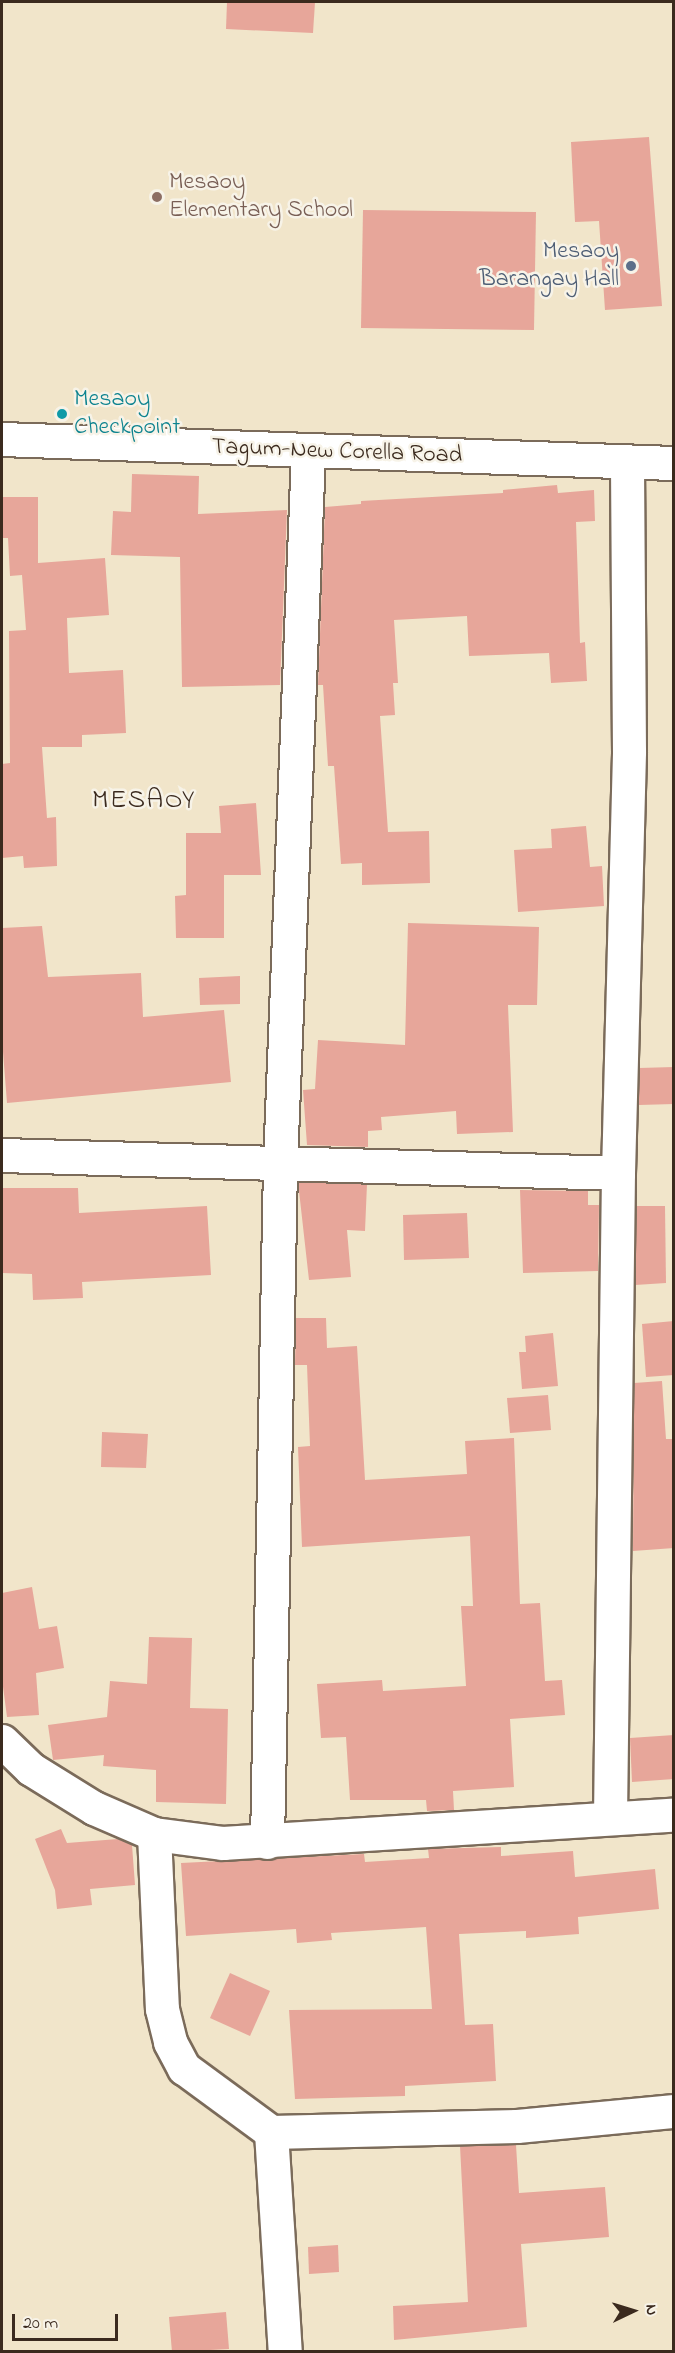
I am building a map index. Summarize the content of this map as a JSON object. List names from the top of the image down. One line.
{"streets":{"street":["Tagum-New Corella Road"]},"districts":["MESAOY"],"places":["Mesaoy Elementary School","Mesaoy Barangay Hall","Mesaoy Checkpoint"],"scale_bar":"20 m","north":"right"}
